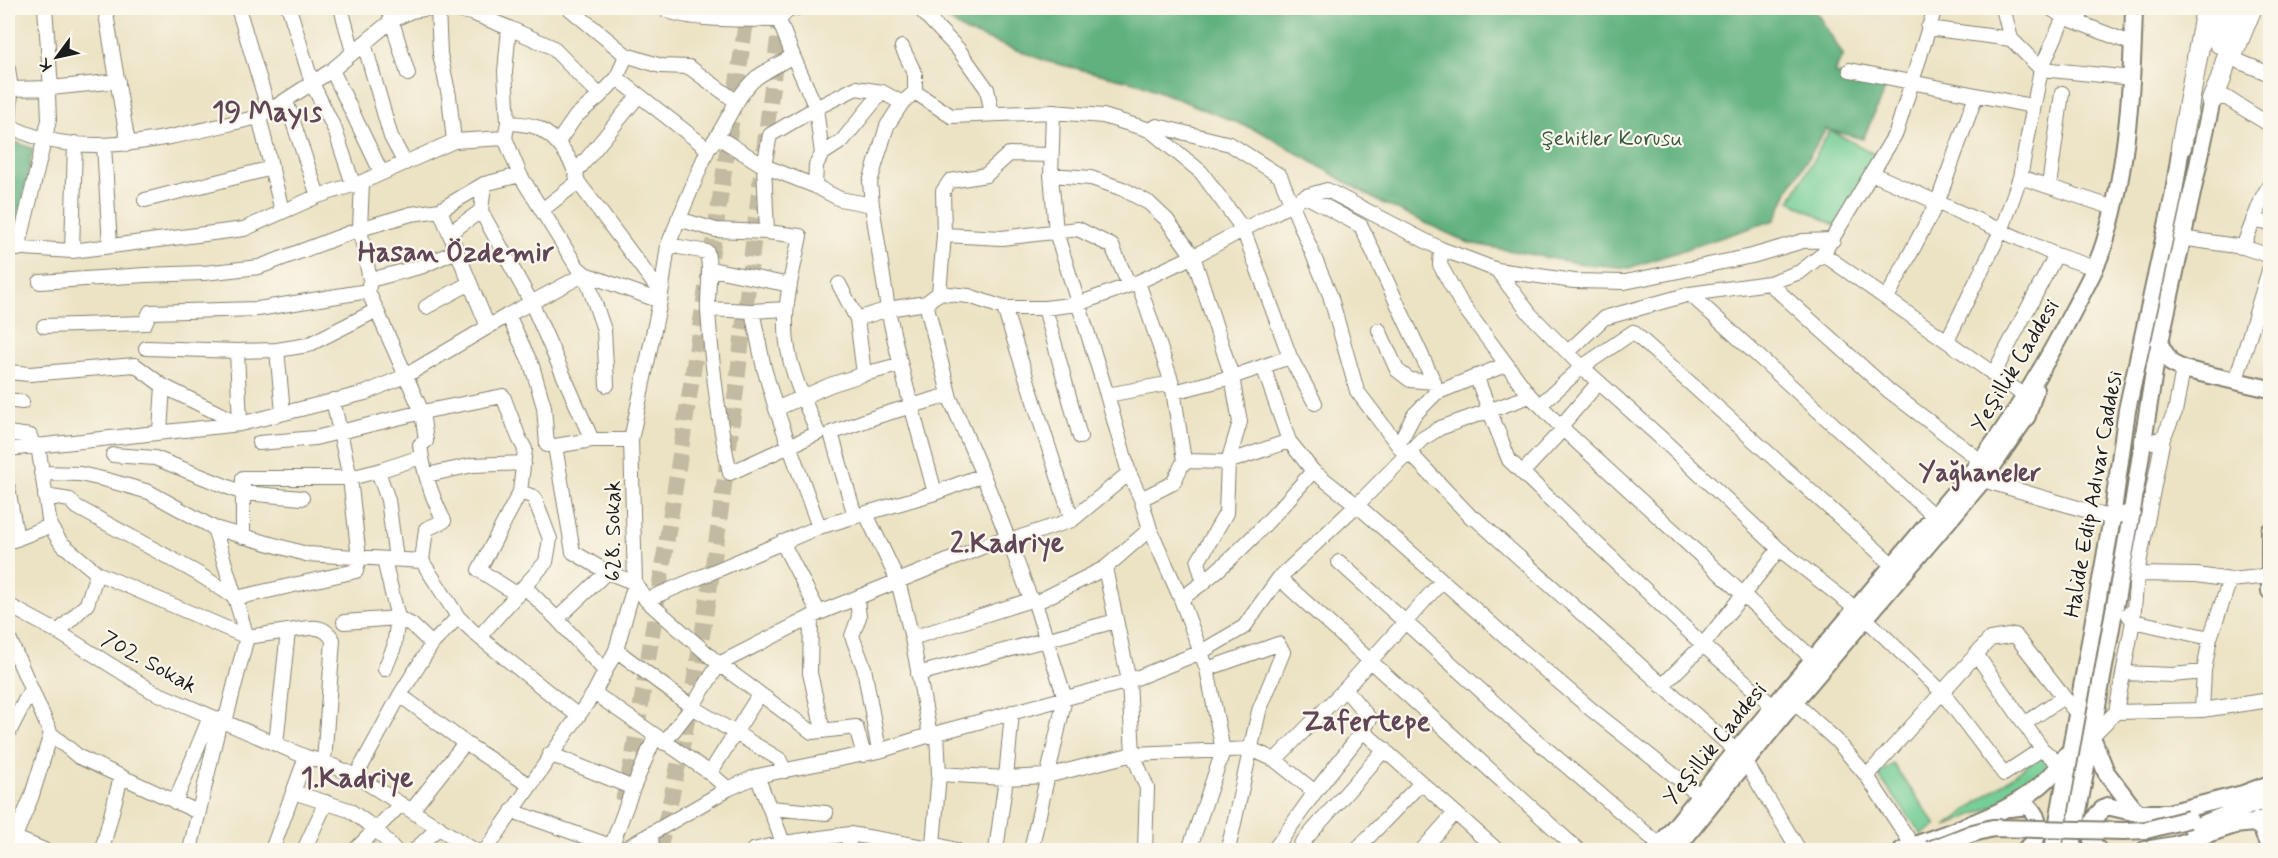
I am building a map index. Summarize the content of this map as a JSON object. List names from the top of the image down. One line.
{"streets":{"main road":["Yeşillik Caddesi","Halide Edip Adıvar Caddesi"],"street":["628. Sokak","702. Sokak"]},"districts":["19 Mayıs","Hasan Özdemir","Yağhaneler","2.Kadriye","Zafertepe","1.Kadriye"],"parks":["Şehitler Korusu"],"north":"bottom left"}
